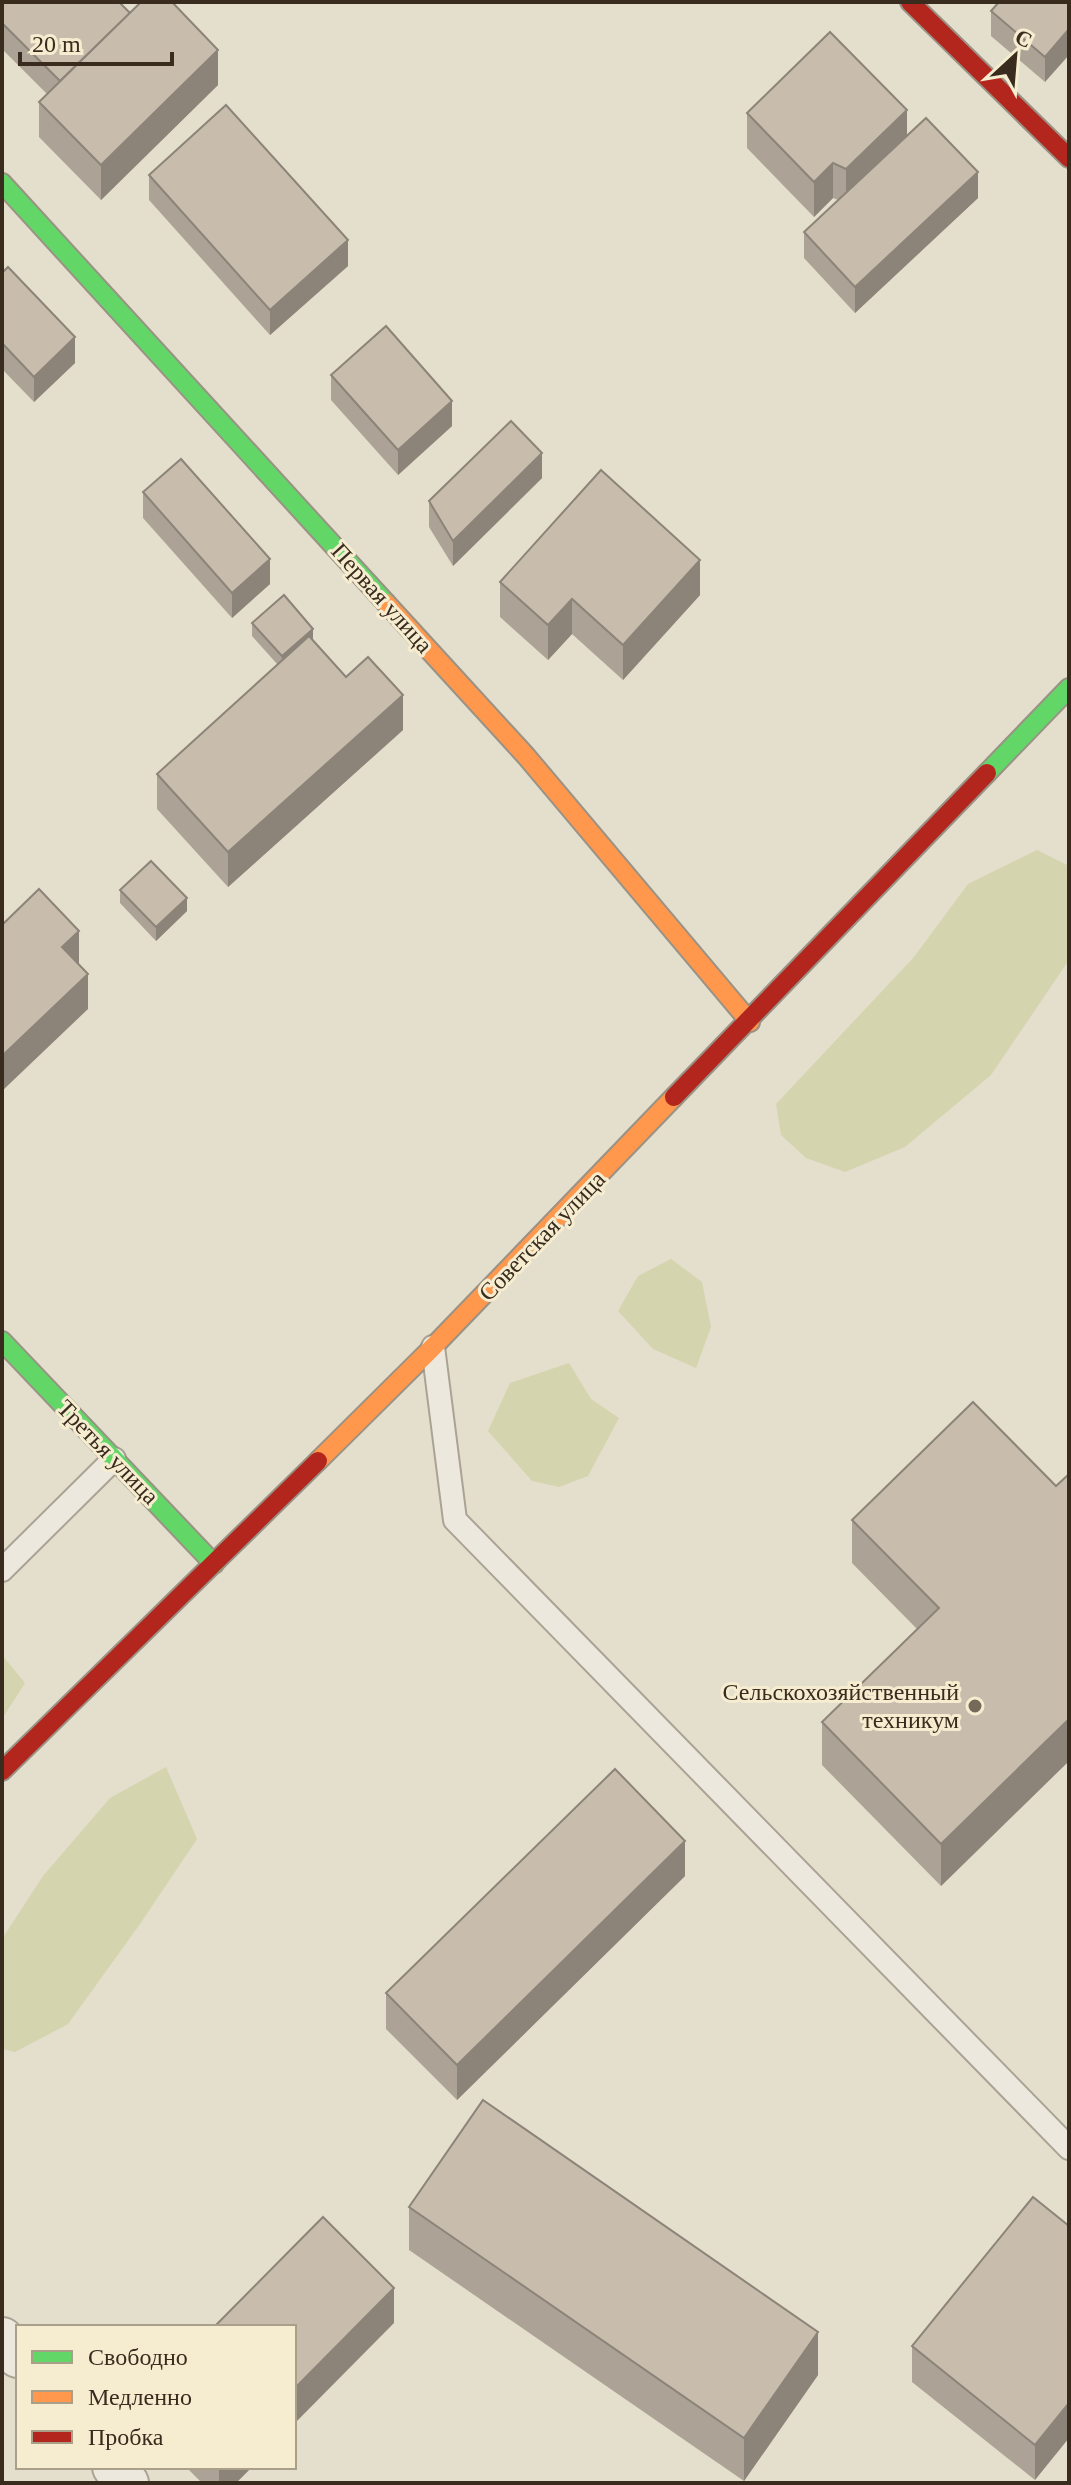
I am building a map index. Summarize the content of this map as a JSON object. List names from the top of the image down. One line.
{"streets":{"street":["Первая улица","Советская улица","Третья улица"]},"crossings":[["Первая улица","Советская улица"],["Советская улица","Третья улица"]],"places":["Сельскохозяйственный техникум"],"legend":["Свободно","Медленно","Пробка"],"scale_bar":"20 m","north":"top right"}
